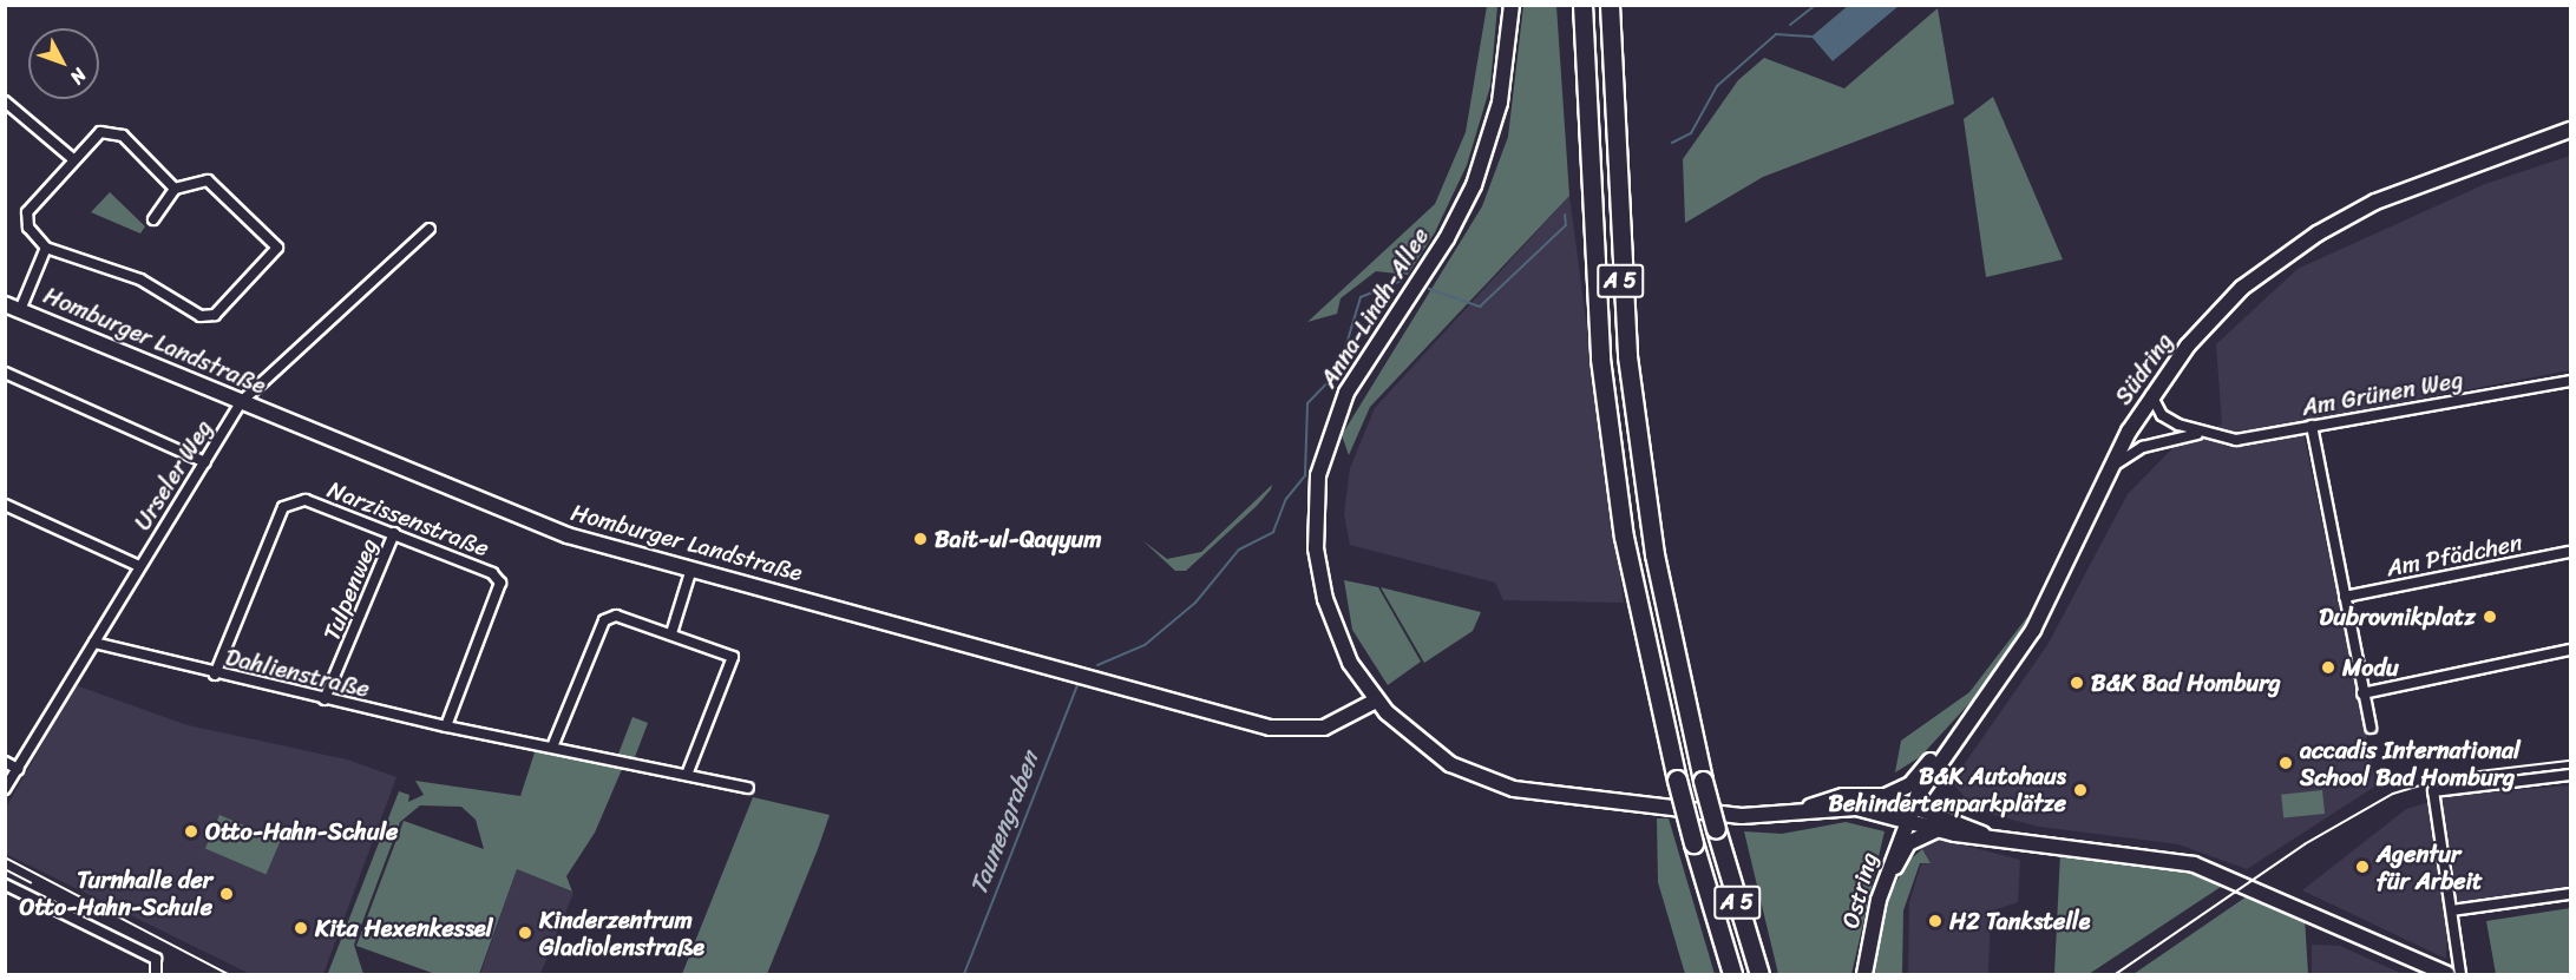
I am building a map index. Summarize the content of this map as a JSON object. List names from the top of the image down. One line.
{"streets":{"highway":["A 5"],"main road":["Anna-Lindh-Allee","Homburger Landstraße","Südring","Ostring"],"street":["Am Grünen Weg","Urseler Weg","Narzissenstraße","Am Pfädchen","Tulpenweg","Dahlienstraße"]},"crossings":[["Anna-Lindh-Allee","Homburger Landstraße"],["Homburger Landstraße","Urseler Weg"],["Südring","Am Grünen Weg"],["Südring","Ostring"],["Urseler Weg","Dahlienstraße"],["Narzissenstraße","Tulpenweg"],["Narzissenstraße","Dahlienstraße"],["Tulpenweg","Dahlienstraße"]],"water":["Taunengraben"],"places":["Bait-ul-Qayyum","Dubrovnikplatz","Modu","B&K Bad Homburg","accadis International School Bad Homburg","B&K Autohaus Behindertenparkplätze","Otto-Hahn-Schule","Agentur für Arbeit","Turnhalle der Otto-Hahn-Schule","H2 Tankstelle","Kita Hexenkessel","Kinderzentrum Gladiolenstraße"],"north":"bottom right"}
